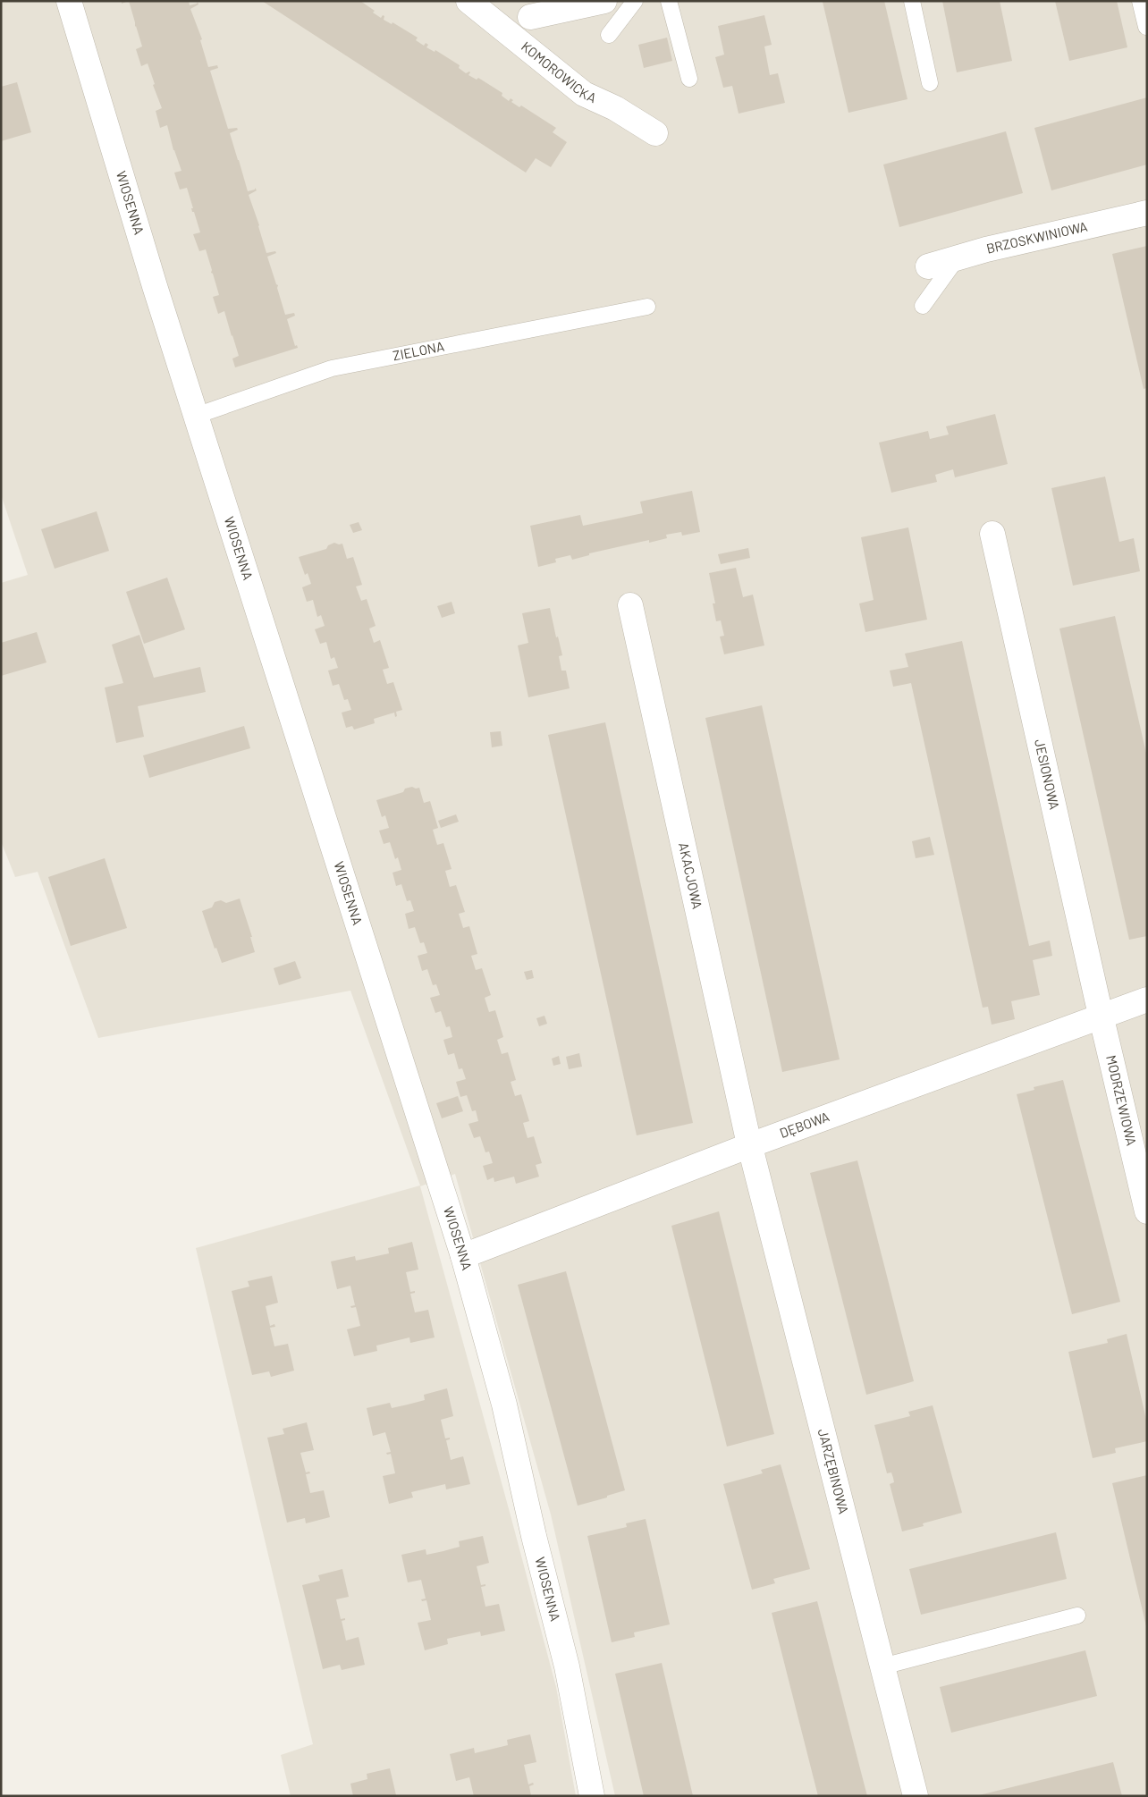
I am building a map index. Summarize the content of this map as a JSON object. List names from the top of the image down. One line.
{"streets":{"street":["KOMOROWICKA","WIOSENNA","BRZOSKWINIOWA","JESIONOWA","AKACJOWA","MODRZEWIOWA","DĘBOWA","JARZĘBINOWA"],"lane":["ZIELONA"]},"crossings":[["WIOSENNA","ZIELONA"],["WIOSENNA","DĘBOWA"],["JESIONOWA","MODRZEWIOWA"],["JESIONOWA","DĘBOWA"],["AKACJOWA","DĘBOWA"],["AKACJOWA","JARZĘBINOWA"],["MODRZEWIOWA","DĘBOWA"],["DĘBOWA","JARZĘBINOWA"]]}
